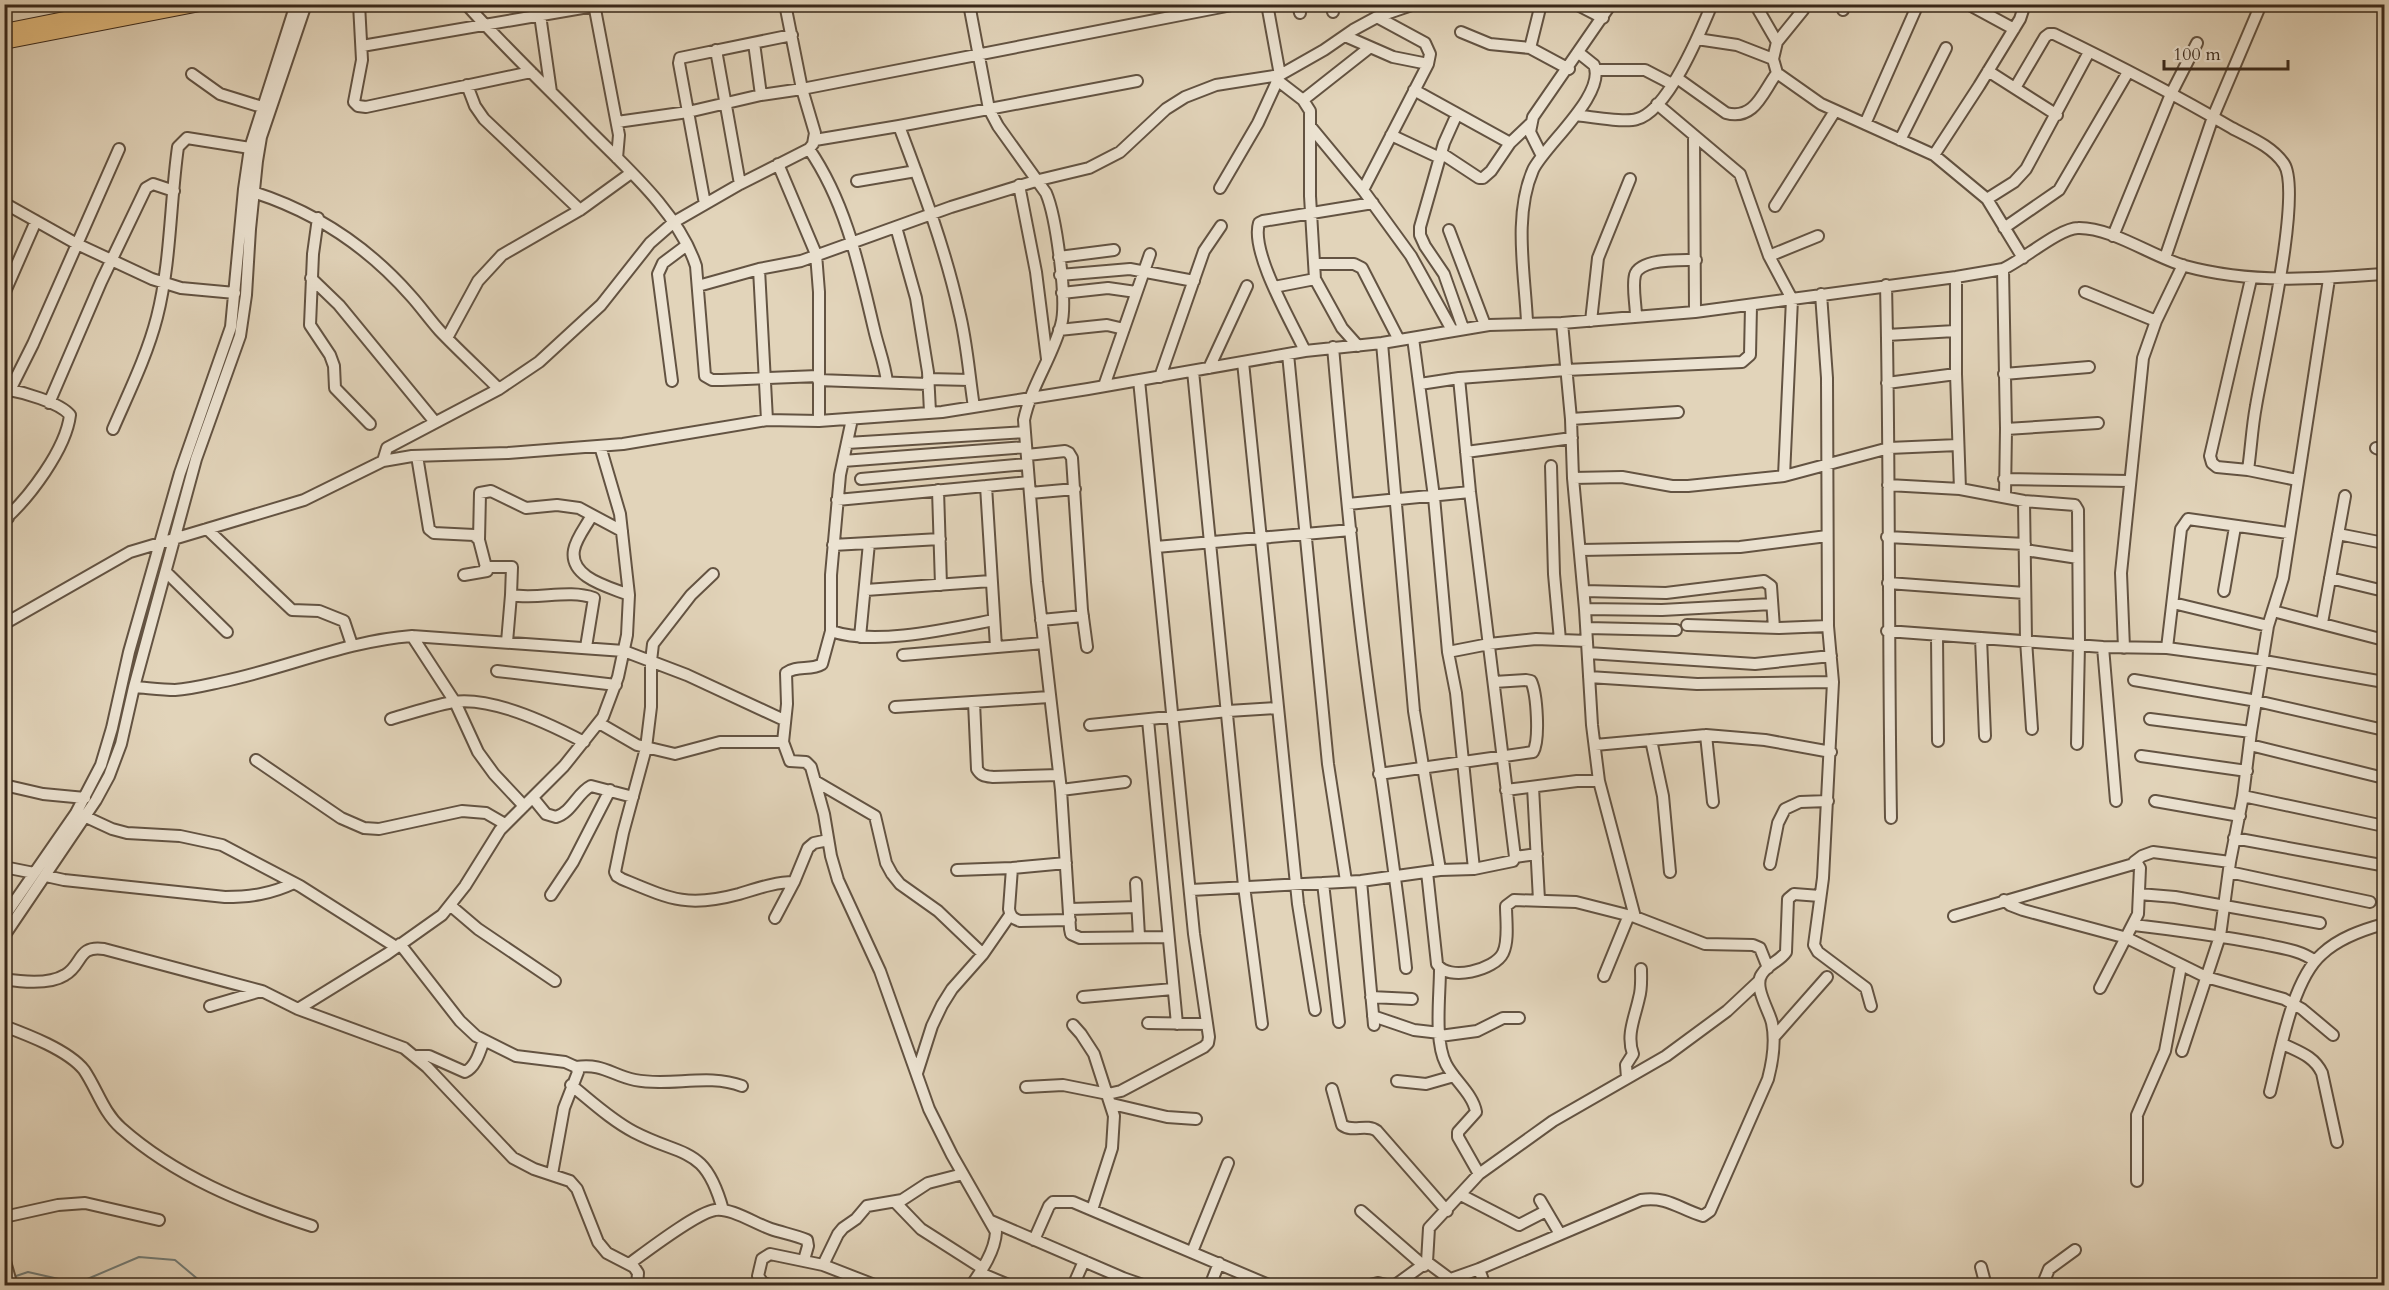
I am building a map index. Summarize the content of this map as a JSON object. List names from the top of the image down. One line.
{"scale_bar":"100 m"}
